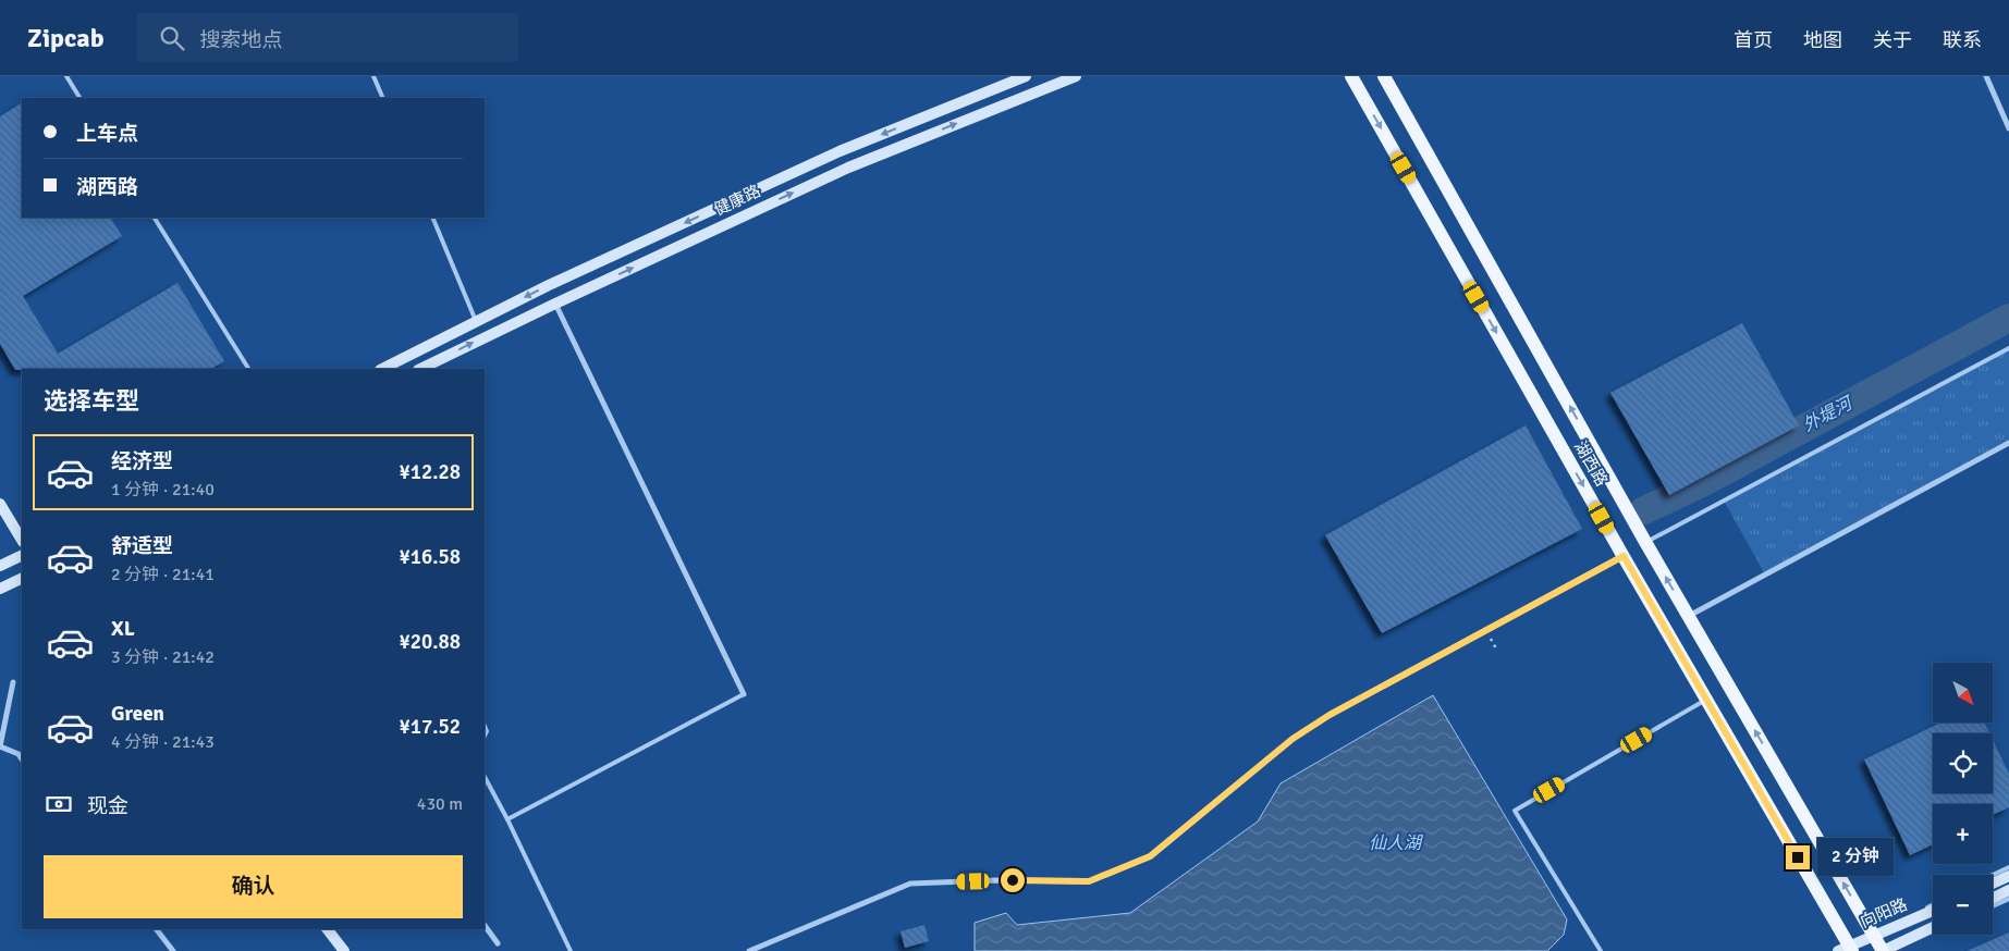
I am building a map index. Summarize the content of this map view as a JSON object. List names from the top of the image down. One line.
{"streets":{"main road":["健康路","湖西路","向阳路"]},"crossings":[["湖西路","向阳路"]],"water":["外堤河","仙人湖"],"north":"bottom right","page":{"header":"Zipcab","search":"搜索地点","nav":["首页","地图","关于","联系"],"banner":["上车点","湖西路"],"heading":"选择车型","list":[{"name":"经济型","note":"1 分钟 · 21:40","value":"¥12.28"},{"name":"舒适型","note":"2 分钟 · 21:41","value":"¥16.58"},{"name":"XL","note":"3 分钟 · 21:42","value":"¥20.88"},{"name":"Green","note":"4 分钟 · 21:43","value":"¥17.52"}],"map_buttons":["+","−"],"pay":["现金","430 m"],"bubble":"2 分钟","buttons":"确认"}}
